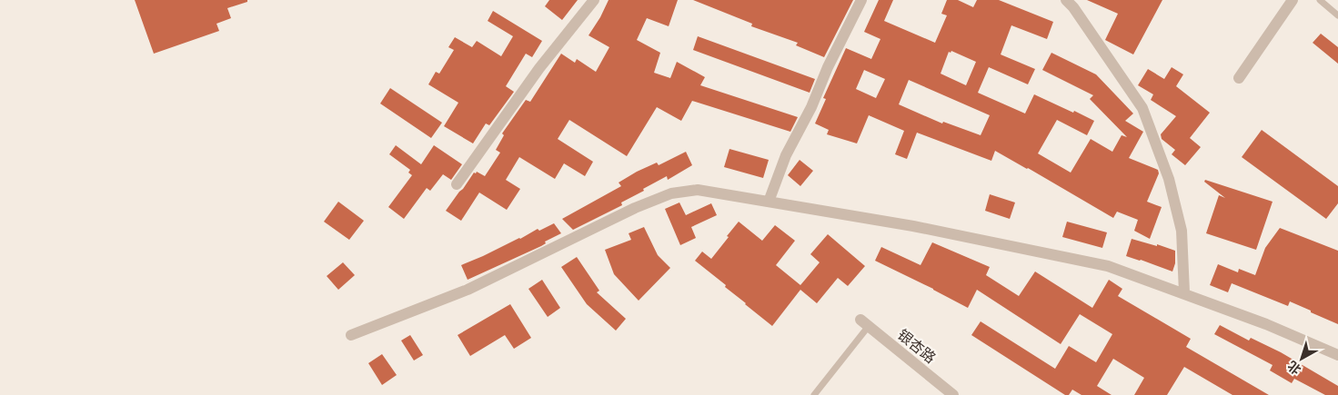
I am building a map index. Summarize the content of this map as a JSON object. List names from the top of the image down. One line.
{"streets":{"street":["银杏路"]},"north":"bottom left"}
